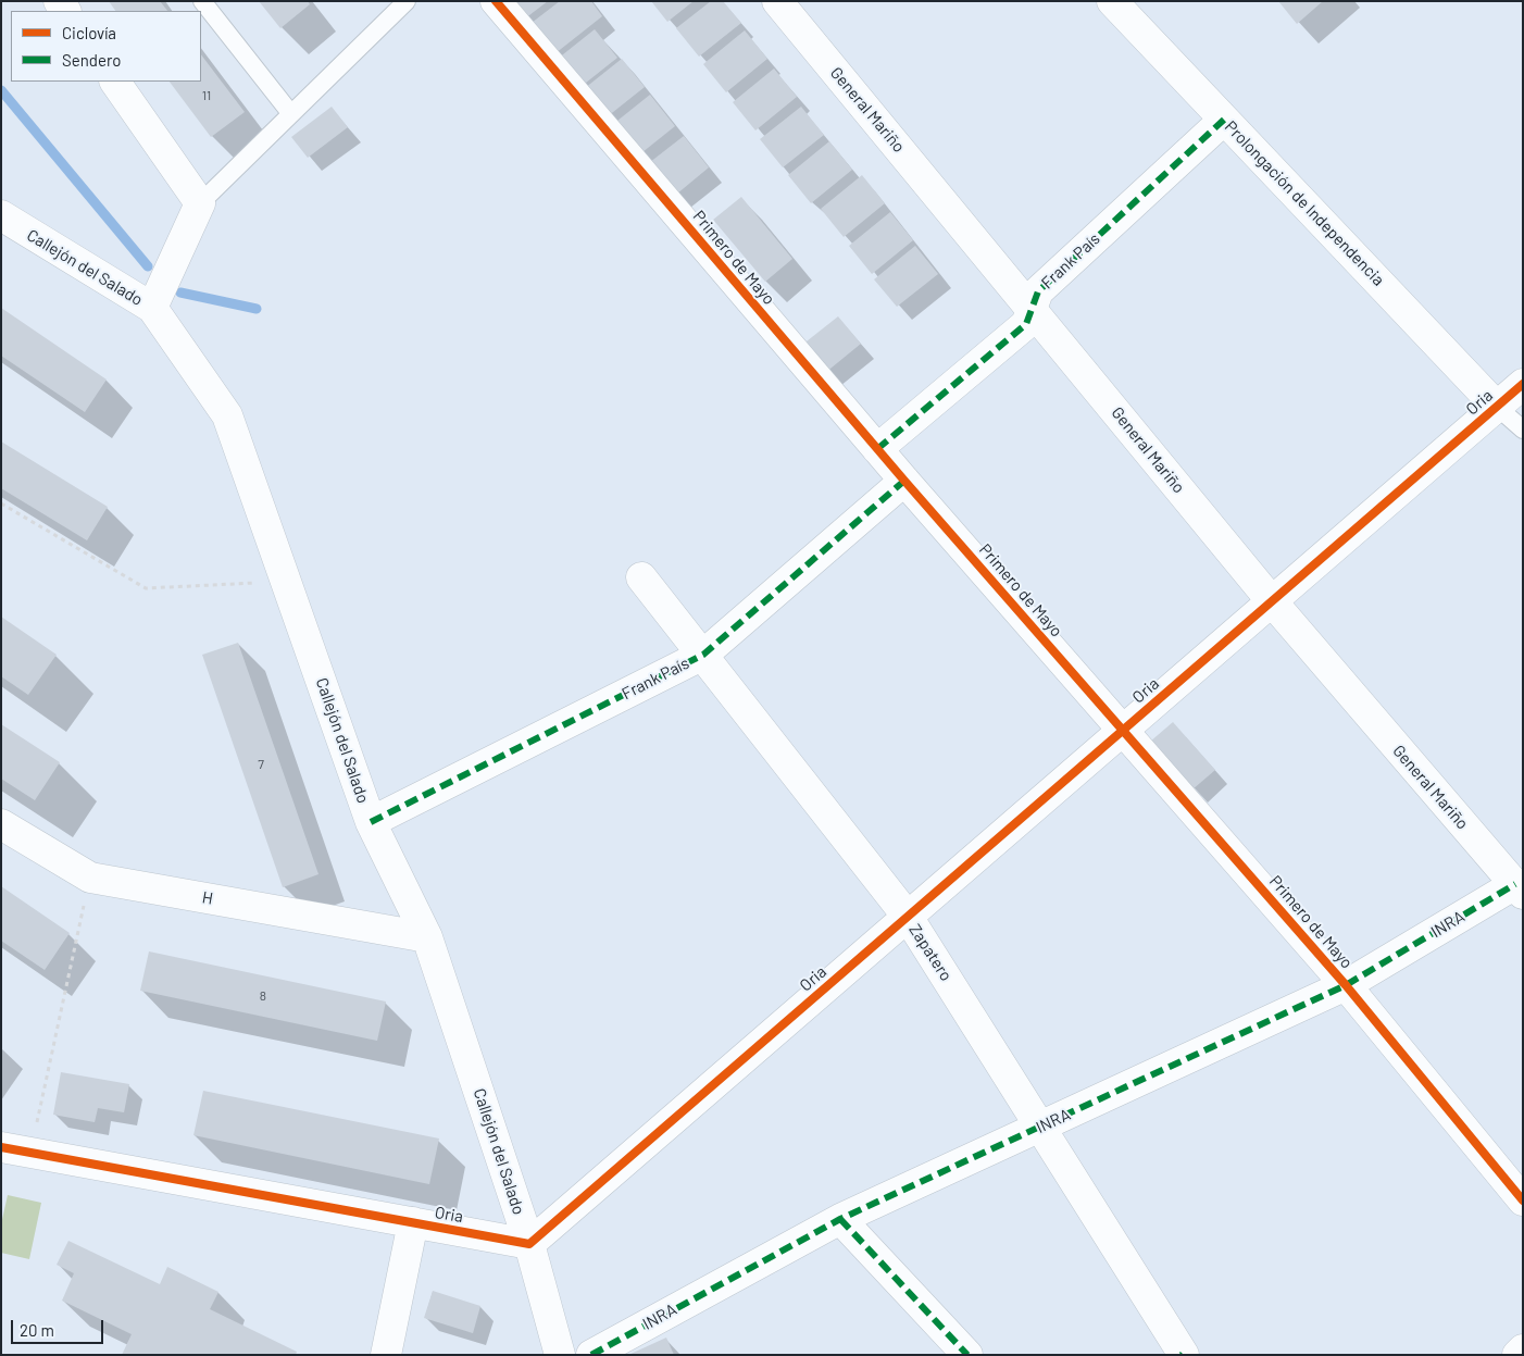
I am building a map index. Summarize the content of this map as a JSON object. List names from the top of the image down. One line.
{"streets":{"street":["General Mariño","Prolongación de Independencia","Primero de Mayo","Frank País","Callejón del Salado","Oria","H","INRA","Zapatero"]},"crossings":[["General Mariño","Frank País"],["General Mariño","Oria"],["General Mariño","INRA"],["Prolongación de Independencia","Frank País"],["Prolongación de Independencia","Oria"],["Primero de Mayo","Frank País"],["Primero de Mayo","Oria"],["Primero de Mayo","INRA"],["Frank País","Callejón del Salado"],["Frank País","Zapatero"],["Callejón del Salado","Oria"],["Callejón del Salado","H"],["Oria","Zapatero"],["INRA","Zapatero"]],"house_numbers":["11","7","8"],"legend":["Ciclovía","Sendero"],"scale_bar":"20 m"}
